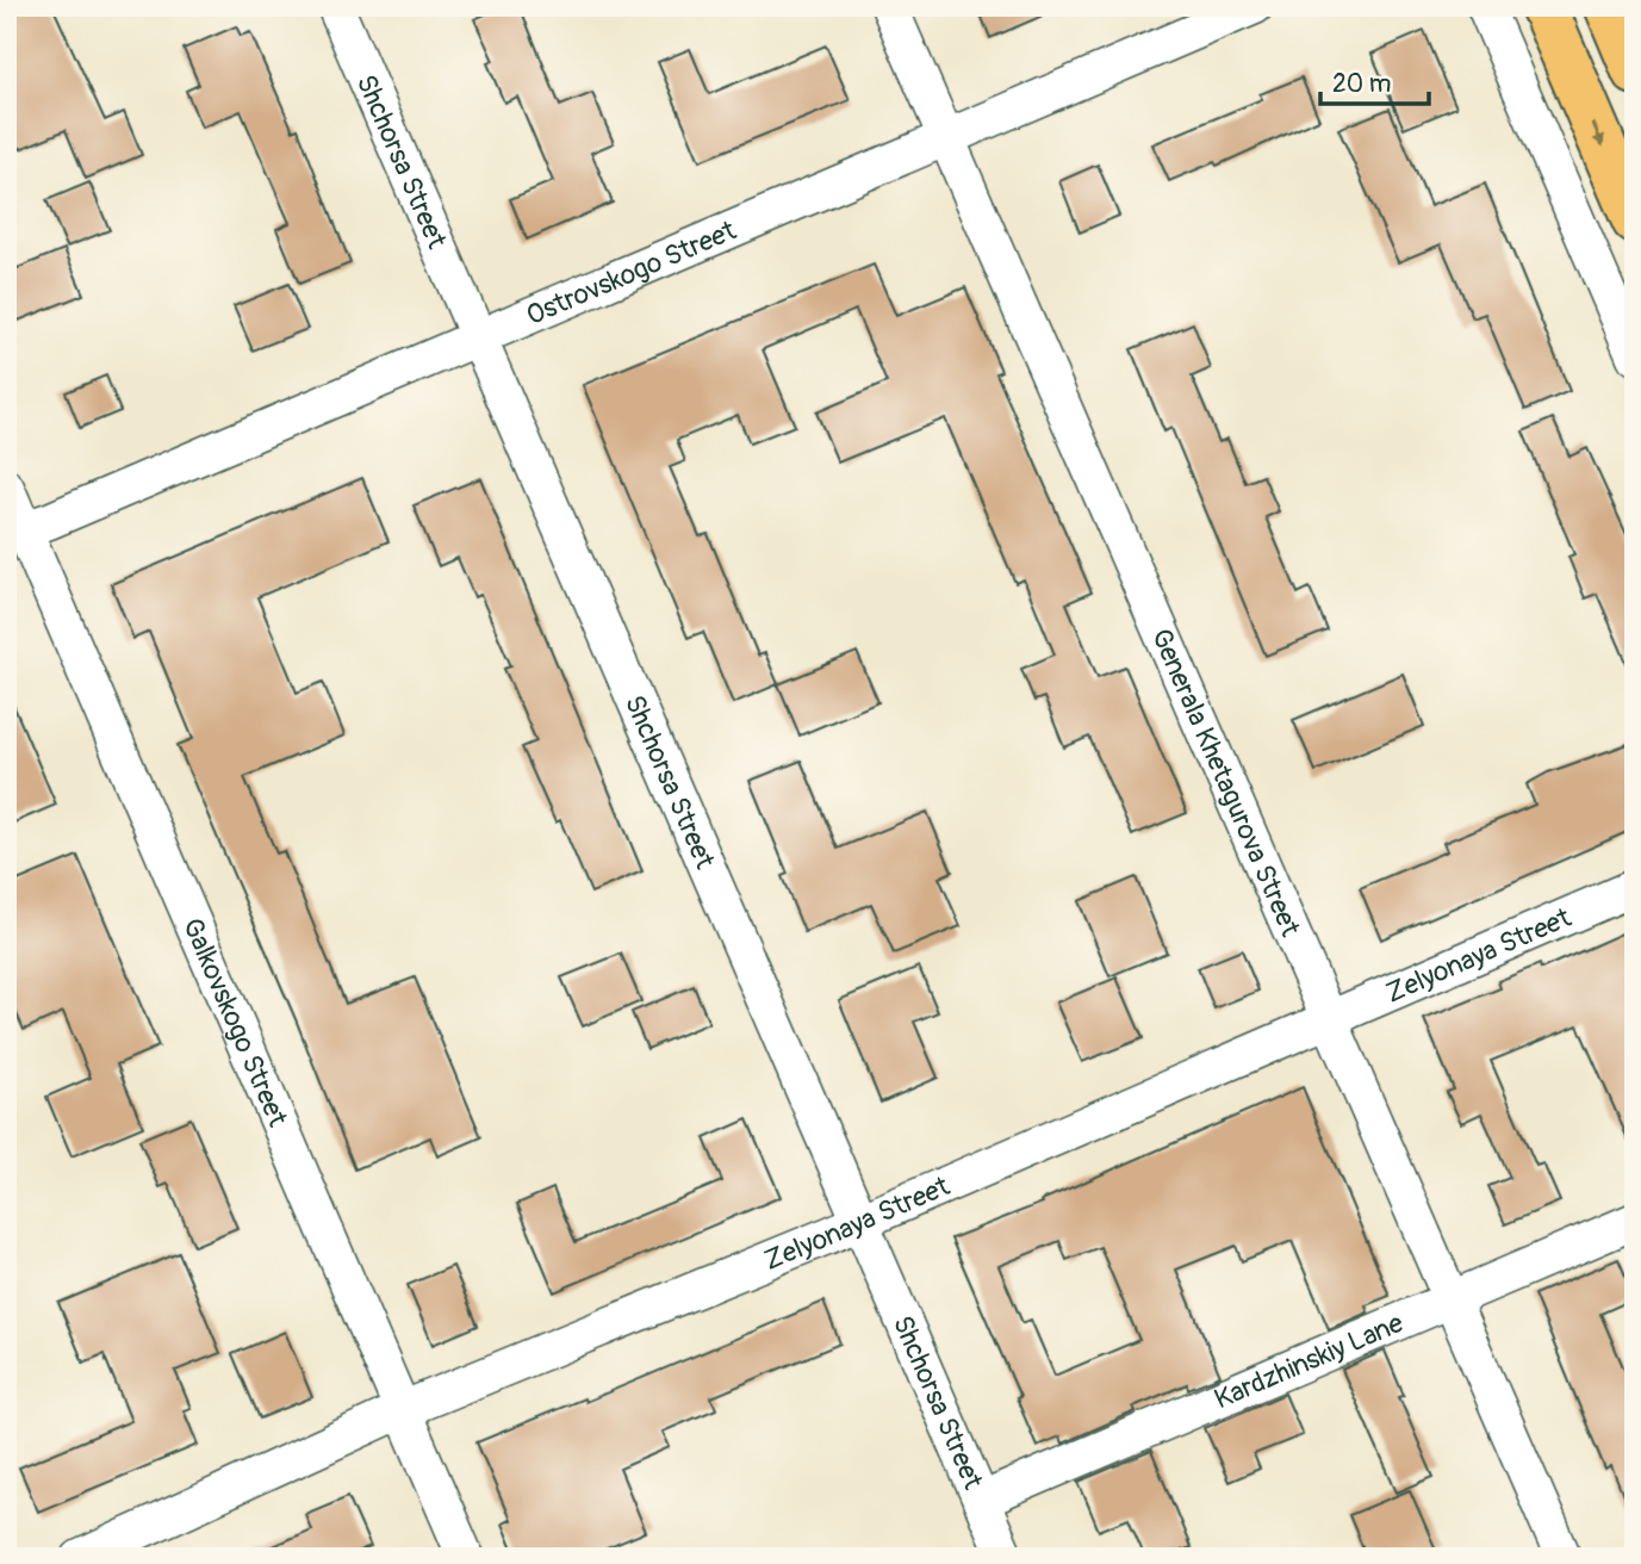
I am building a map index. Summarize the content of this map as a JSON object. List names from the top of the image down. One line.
{"streets":{"street":["Shchorsa Street","Ostrovskogo Street","Generala Khetagurova Street","Zelyonaya Street","Galkovskogo Street","Kardzhinskiy Lane"]},"crossings":[["Shchorsa Street","Ostrovskogo Street"],["Shchorsa Street","Zelyonaya Street"],["Shchorsa Street","Kardzhinskiy Lane"],["Ostrovskogo Street","Generala Khetagurova Street"],["Ostrovskogo Street","Galkovskogo Street"],["Generala Khetagurova Street","Zelyonaya Street"],["Generala Khetagurova Street","Kardzhinskiy Lane"],["Zelyonaya Street","Galkovskogo Street"]],"scale_bar":"20 m"}
